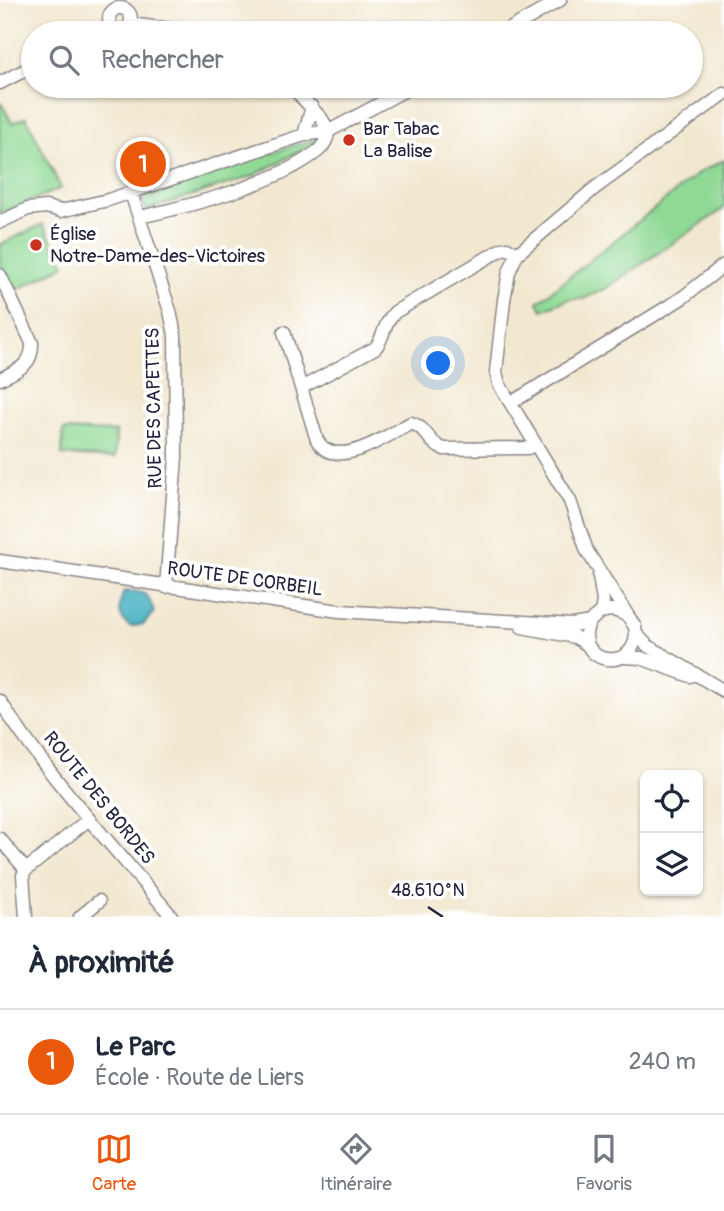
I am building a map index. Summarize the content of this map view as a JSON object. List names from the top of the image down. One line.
{"streets":{"street":["RUE DES CAPETTES","ROUTE DE CORBEIL","ROUTE DES BORDES"]},"crossings":[["RUE DES CAPETTES","ROUTE DE CORBEIL"]],"places":["Bar Tabac La Balise","Église Notre-Dame-des-Victoires"],"page":{"search":"Rechercher","pins":"1","heading":"À proximité","list":[{"mark":"1","name":"Le Parc","note":"École · Route de Liers","value":"240 m"}],"nav":["Carte","Itinéraire","Favoris"]},"coordinates":["48.610°N"]}
